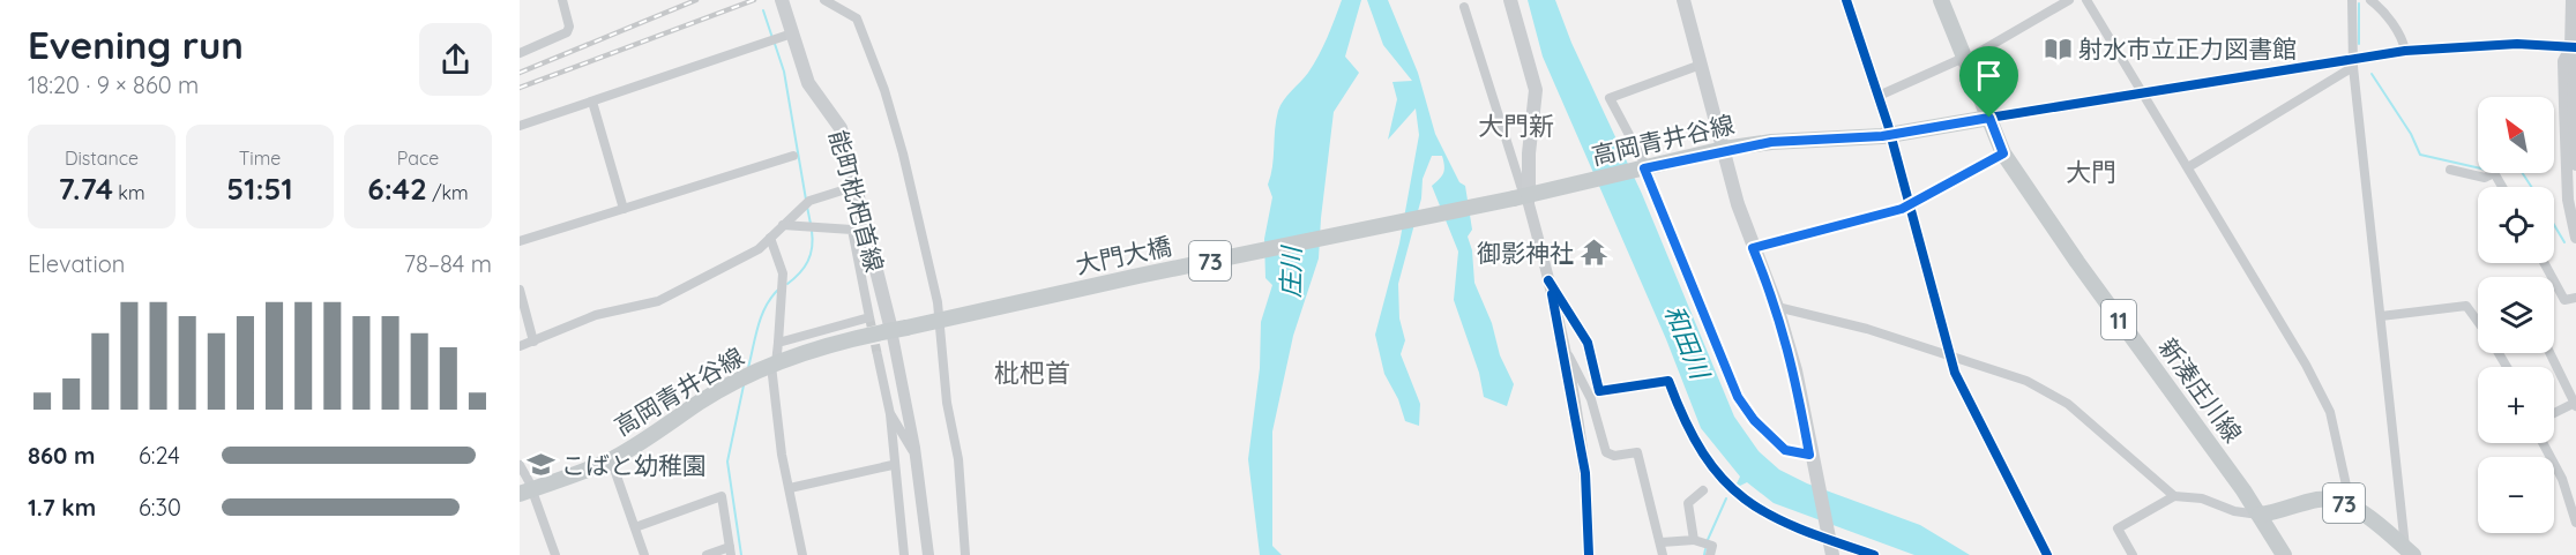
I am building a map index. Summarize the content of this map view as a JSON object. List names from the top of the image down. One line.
{"streets":{"main road":["高岡青井谷線","能町枇杷首線","大門大橋","73","11","新湊庄川線"]},"crossings":[["高岡青井谷線","能町枇杷首線"],["高岡青井谷線","大門大橋"],["高岡青井谷線","新湊庄川線"],["能町枇杷首線","大門大橋"],["73","新湊庄川線"]],"districts":["大門新","大門","枇杷首"],"water":["庄川","和田川"],"places":{"library":["射水市立正力図書館"],"temple":["御影神社"],"school or university":["こばと幼稚園"]},"north":"top left","page":{"heading":["Evening run","18:20 · 9 × 860 m"],"map_buttons":["+","−"],"stats":[["Distance","7.74 km"],["Time","51:51"],["Pace","6:42 /km"]],"chart":["Elevation","78–84 m"],"list":[{"name":"860 m","note":"6:24"},{"name":"1.7 km","note":"6:30"}]}}
